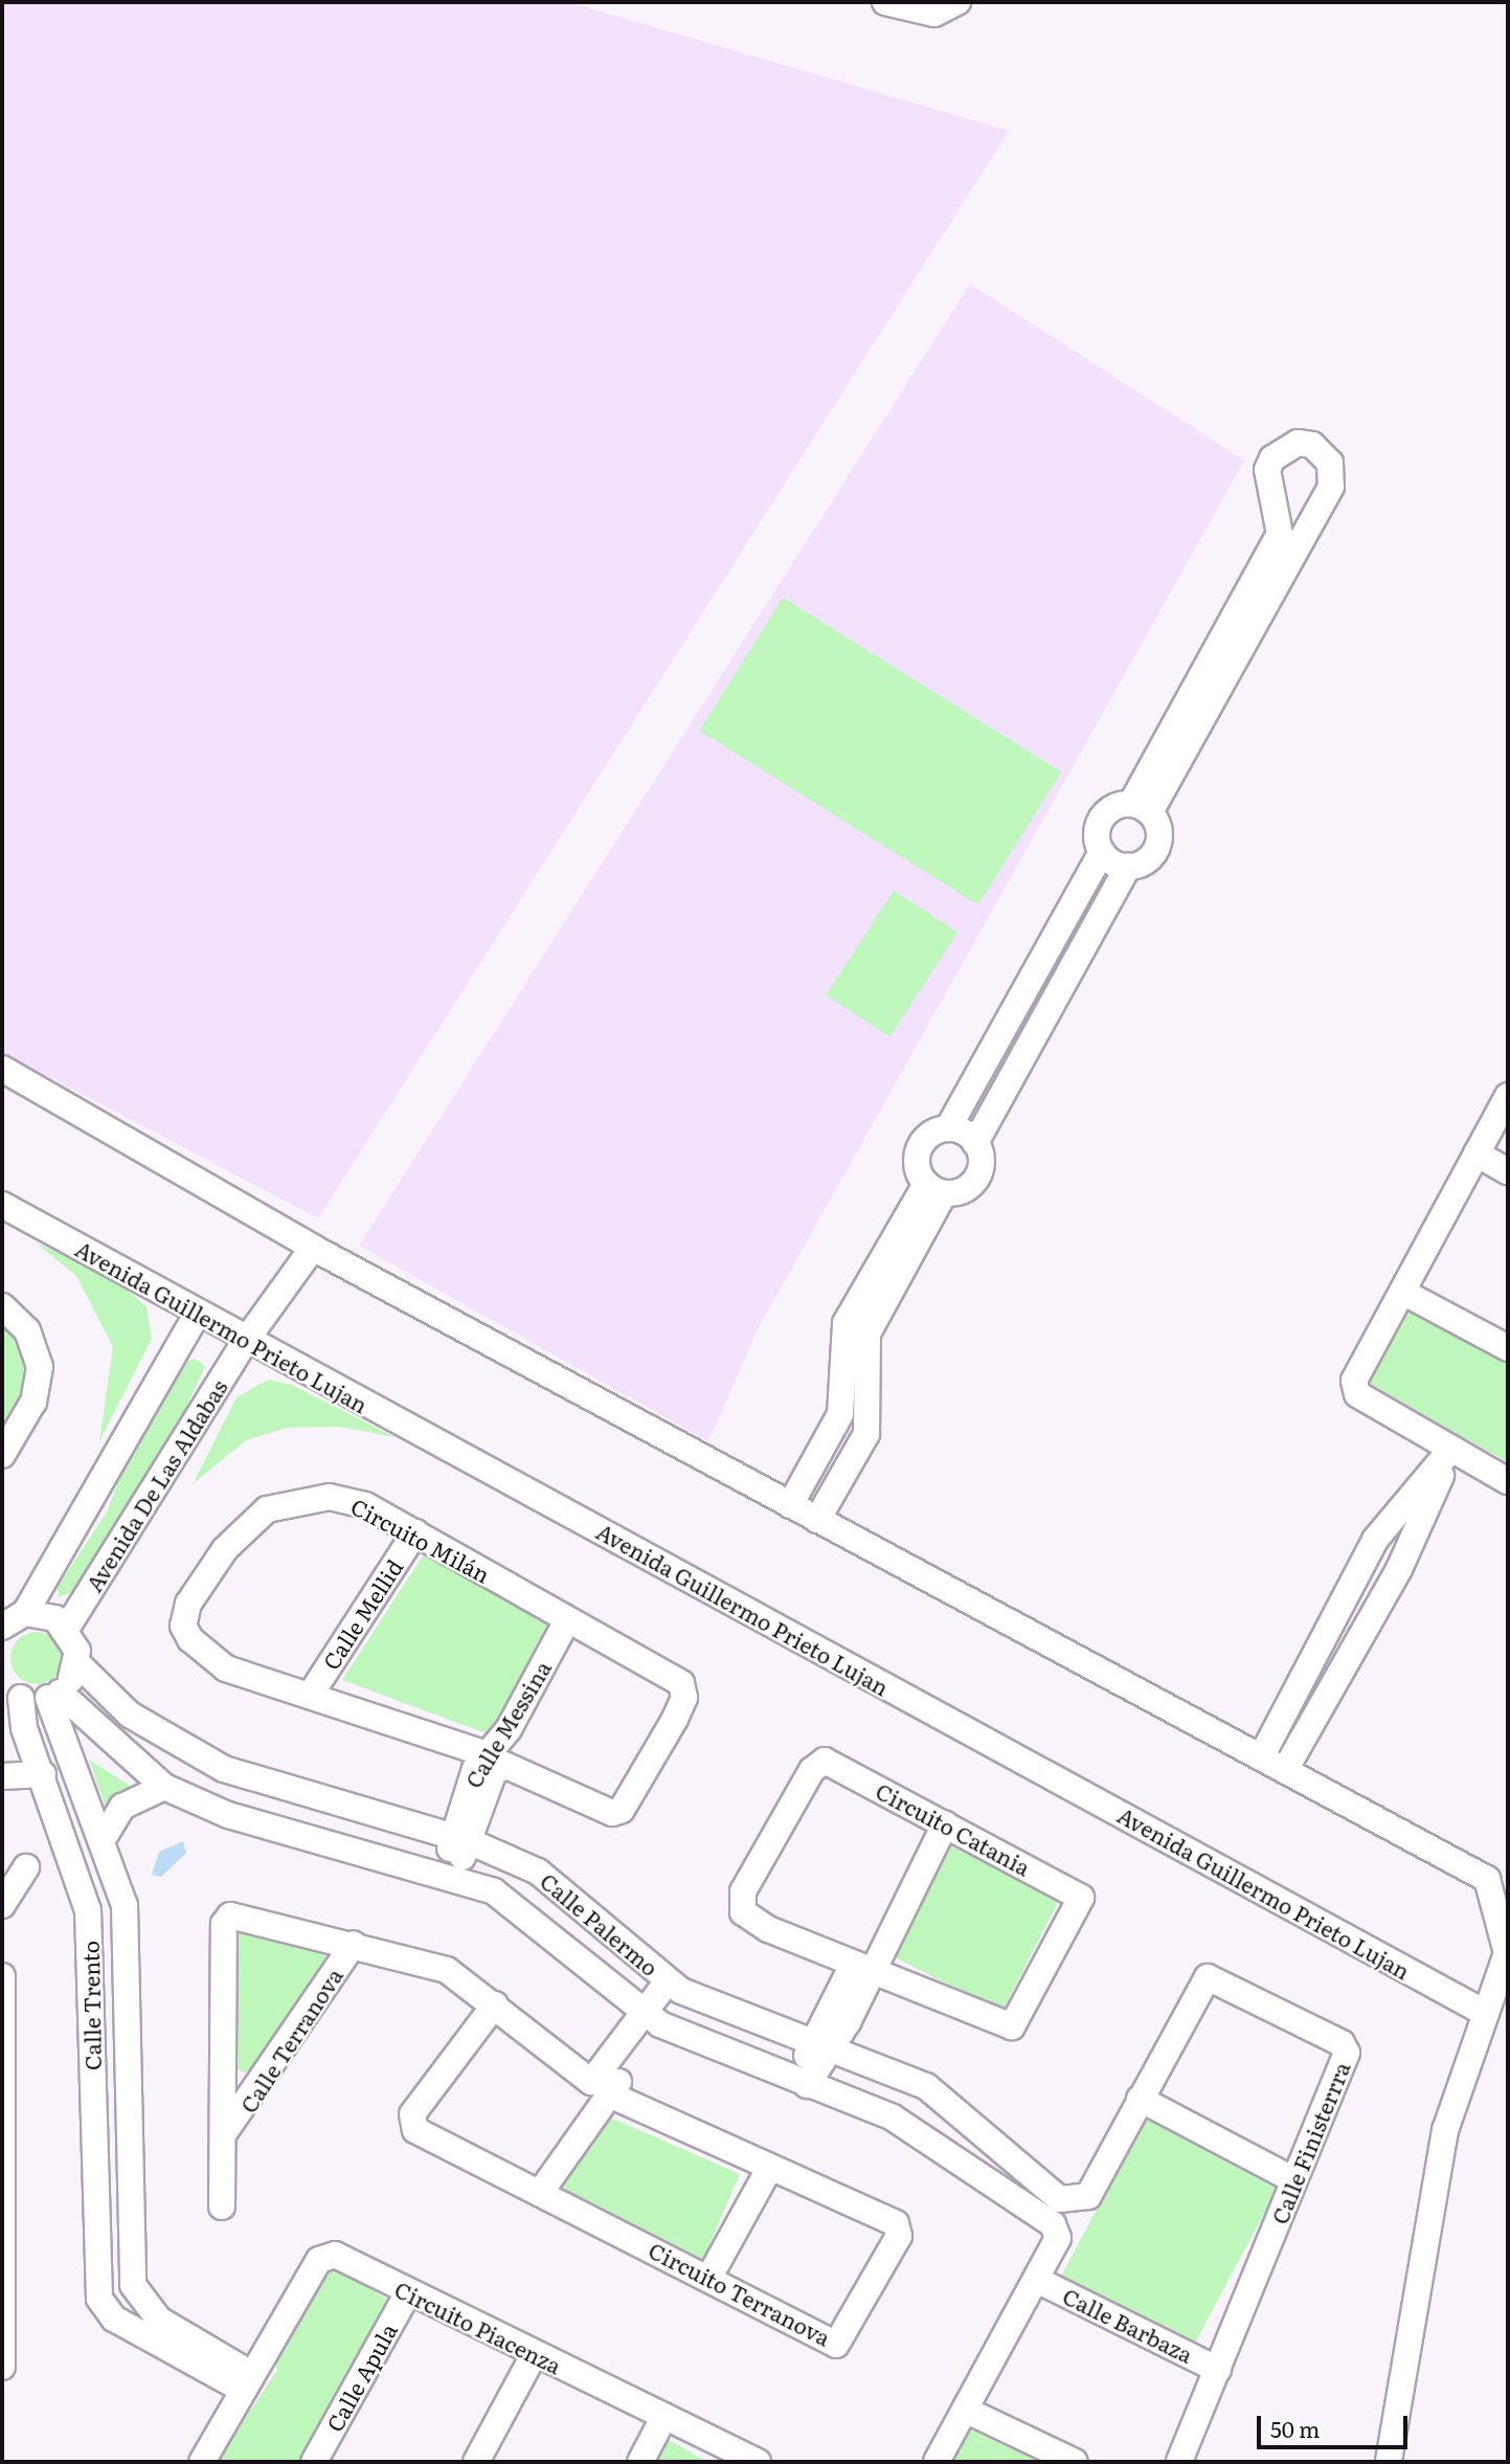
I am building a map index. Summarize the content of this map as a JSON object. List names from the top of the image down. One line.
{"streets":{"street":["Avenida Guillermo Prieto Lujan","Avenida De Las Aldabas","Circuito Milán","Calle Mellid","Calle Messina","Circuito Catania","Calle Palermo","Calle Trento","Calle Terranova","Calle Finisterrra","Circuito Terranova","Calle Barbaza","Circuito Piacenza","Calle Apula"]},"crossings":[["Avenida Guillermo Prieto Lujan","Avenida De Las Aldabas"],["Circuito Milán","Calle Mellid"],["Circuito Milán","Calle Messina"],["Calle Messina","Calle Palermo"],["Calle Palermo","Calle Trento"],["Calle Palermo","Calle Finisterrra"],["Calle Palermo","Calle Barbaza"],["Calle Trento","Circuito Piacenza"],["Calle Terranova","Circuito Terranova"],["Calle Finisterrra","Calle Barbaza"],["Circuito Piacenza","Calle Apula"]],"scale_bar":"50 m"}
